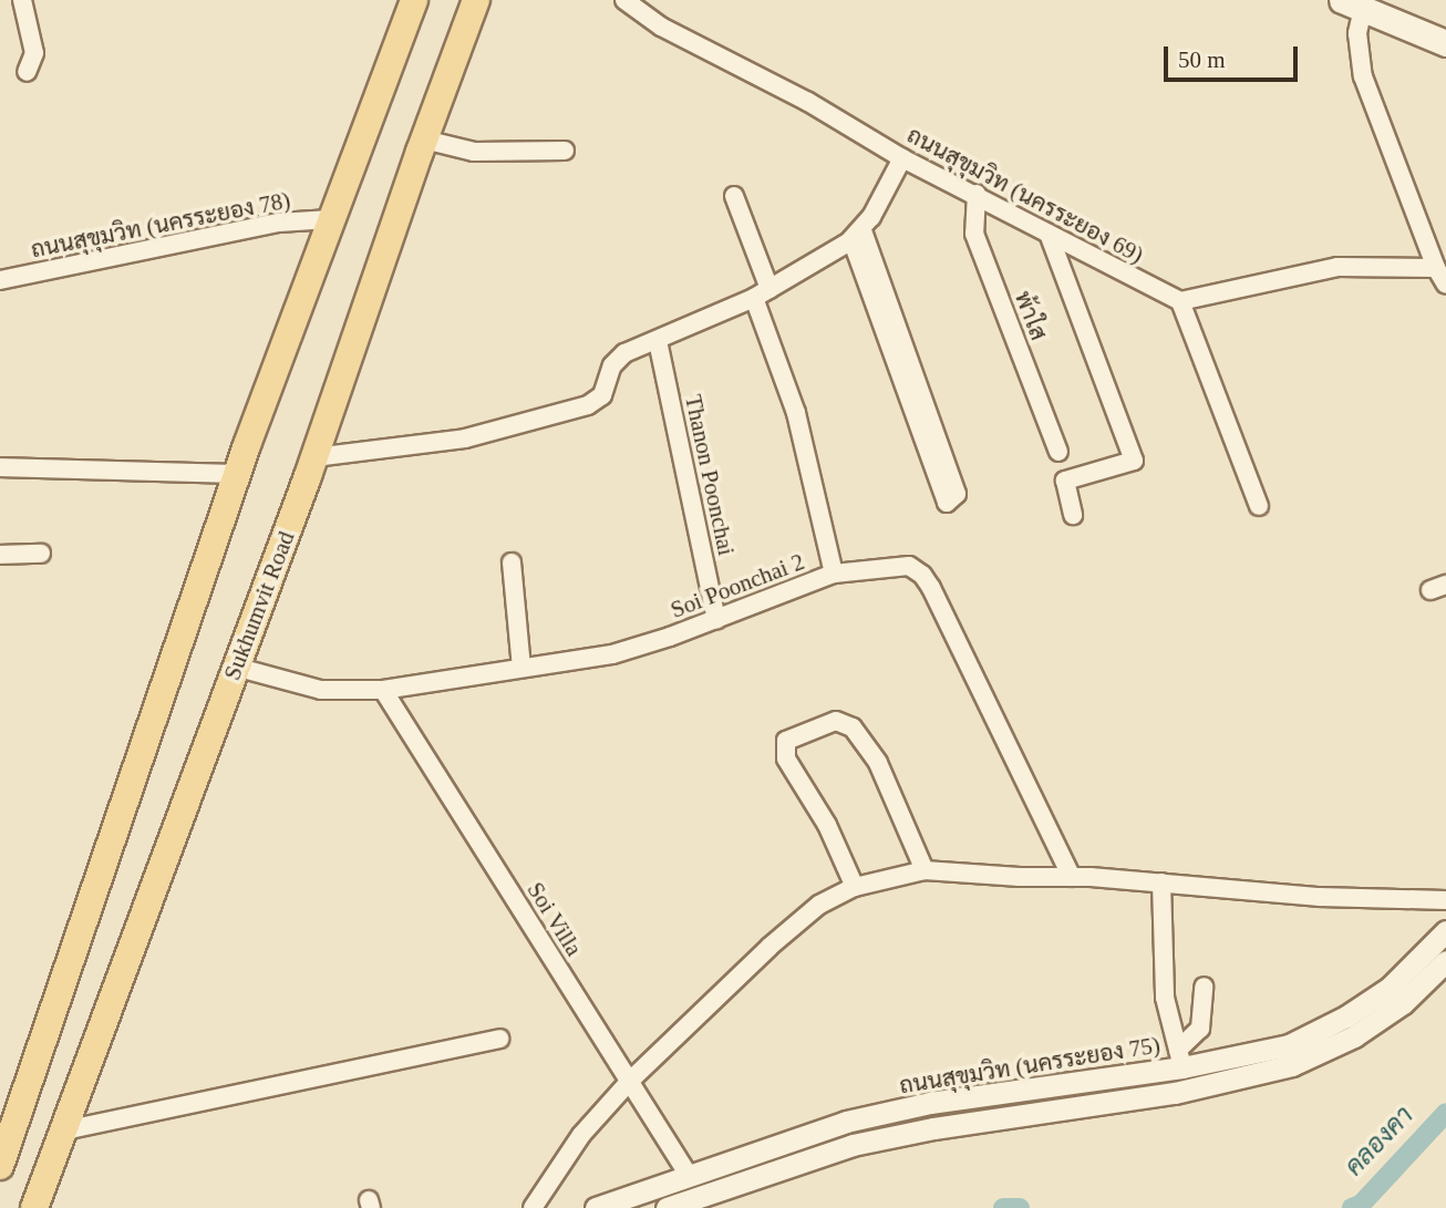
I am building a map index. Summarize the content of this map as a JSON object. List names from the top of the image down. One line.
{"streets":{"main road":["Sukhumvit Road"],"street":["ถนนสุขุมวิท (นครระยอง 69)","ถนนสุขุมวิท (นครระยอง 78)","พ้าใส","Thanon Poonchai","Soi Poonchai 2","Soi Villa","ถนนสุขุมวิท (นครระยอง 75)"]},"crossings":[["ถนนสุขุมวิท (นครระยอง 69)","พ้าใส"],["Thanon Poonchai","Soi Poonchai 2"],["Soi Poonchai 2","Sukhumvit Road"],["Soi Poonchai 2","Soi Villa"],["Soi Villa","ถนนสุขุมวิท (นครระยอง 75)"]],"water":["คลองคา"],"scale_bar":"50 m"}
